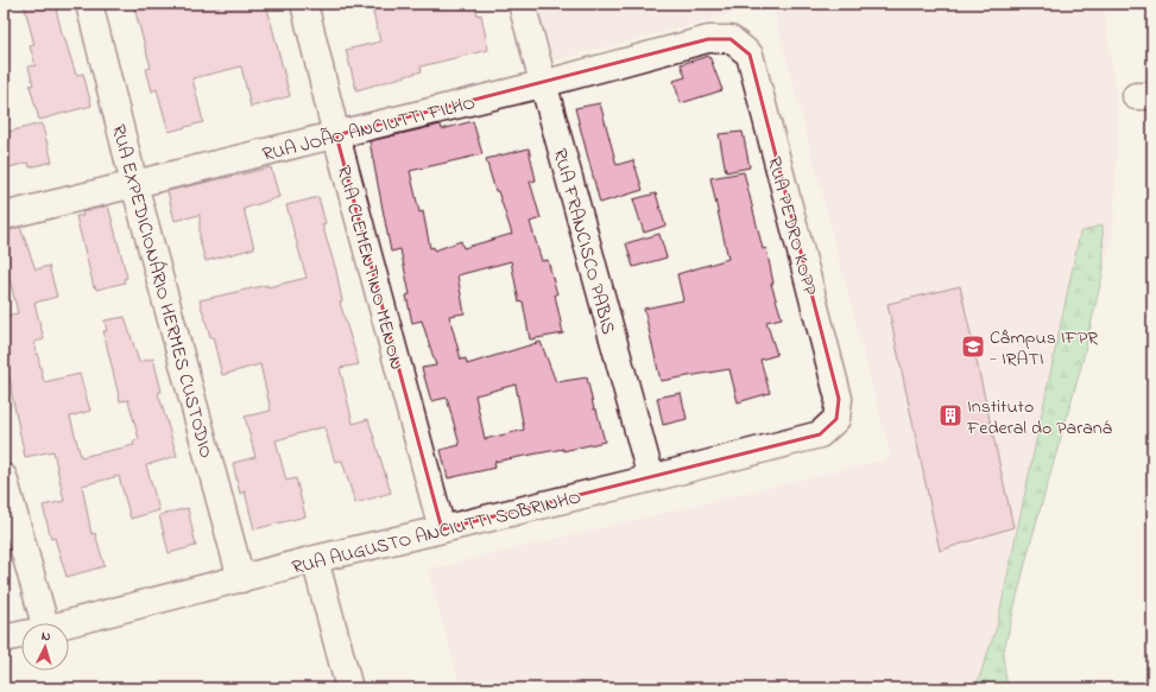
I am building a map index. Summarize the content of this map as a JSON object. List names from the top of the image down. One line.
{"streets":{"street":["RUA JOÃO ANCIUTTI FILHO","RUA PEDRO KOPP","RUA FRANCISCO PABIS","RUA CLEMENTINO MENON","RUA EXPEDICIONÁRIO HERMES CUSTODIO","RUA AUGUSTO ANCIUTTI SOBRINHO"]},"crossings":[["RUA JOÃO ANCIUTTI FILHO","RUA PEDRO KOPP"],["RUA JOÃO ANCIUTTI FILHO","RUA FRANCISCO PABIS"],["RUA JOÃO ANCIUTTI FILHO","RUA CLEMENTINO MENON"],["RUA JOÃO ANCIUTTI FILHO","RUA EXPEDICIONÁRIO HERMES CUSTODIO"],["RUA PEDRO KOPP","RUA AUGUSTO ANCIUTTI SOBRINHO"],["RUA FRANCISCO PABIS","RUA AUGUSTO ANCIUTTI SOBRINHO"],["RUA CLEMENTINO MENON","RUA AUGUSTO ANCIUTTI SOBRINHO"],["RUA EXPEDICIONÁRIO HERMES CUSTODIO","RUA AUGUSTO ANCIUTTI SOBRINHO"]],"places":{"school or university":["Câmpus IFPR - IRATI"],"building":["Instituto Federal do Paraná"]},"north":"top"}
